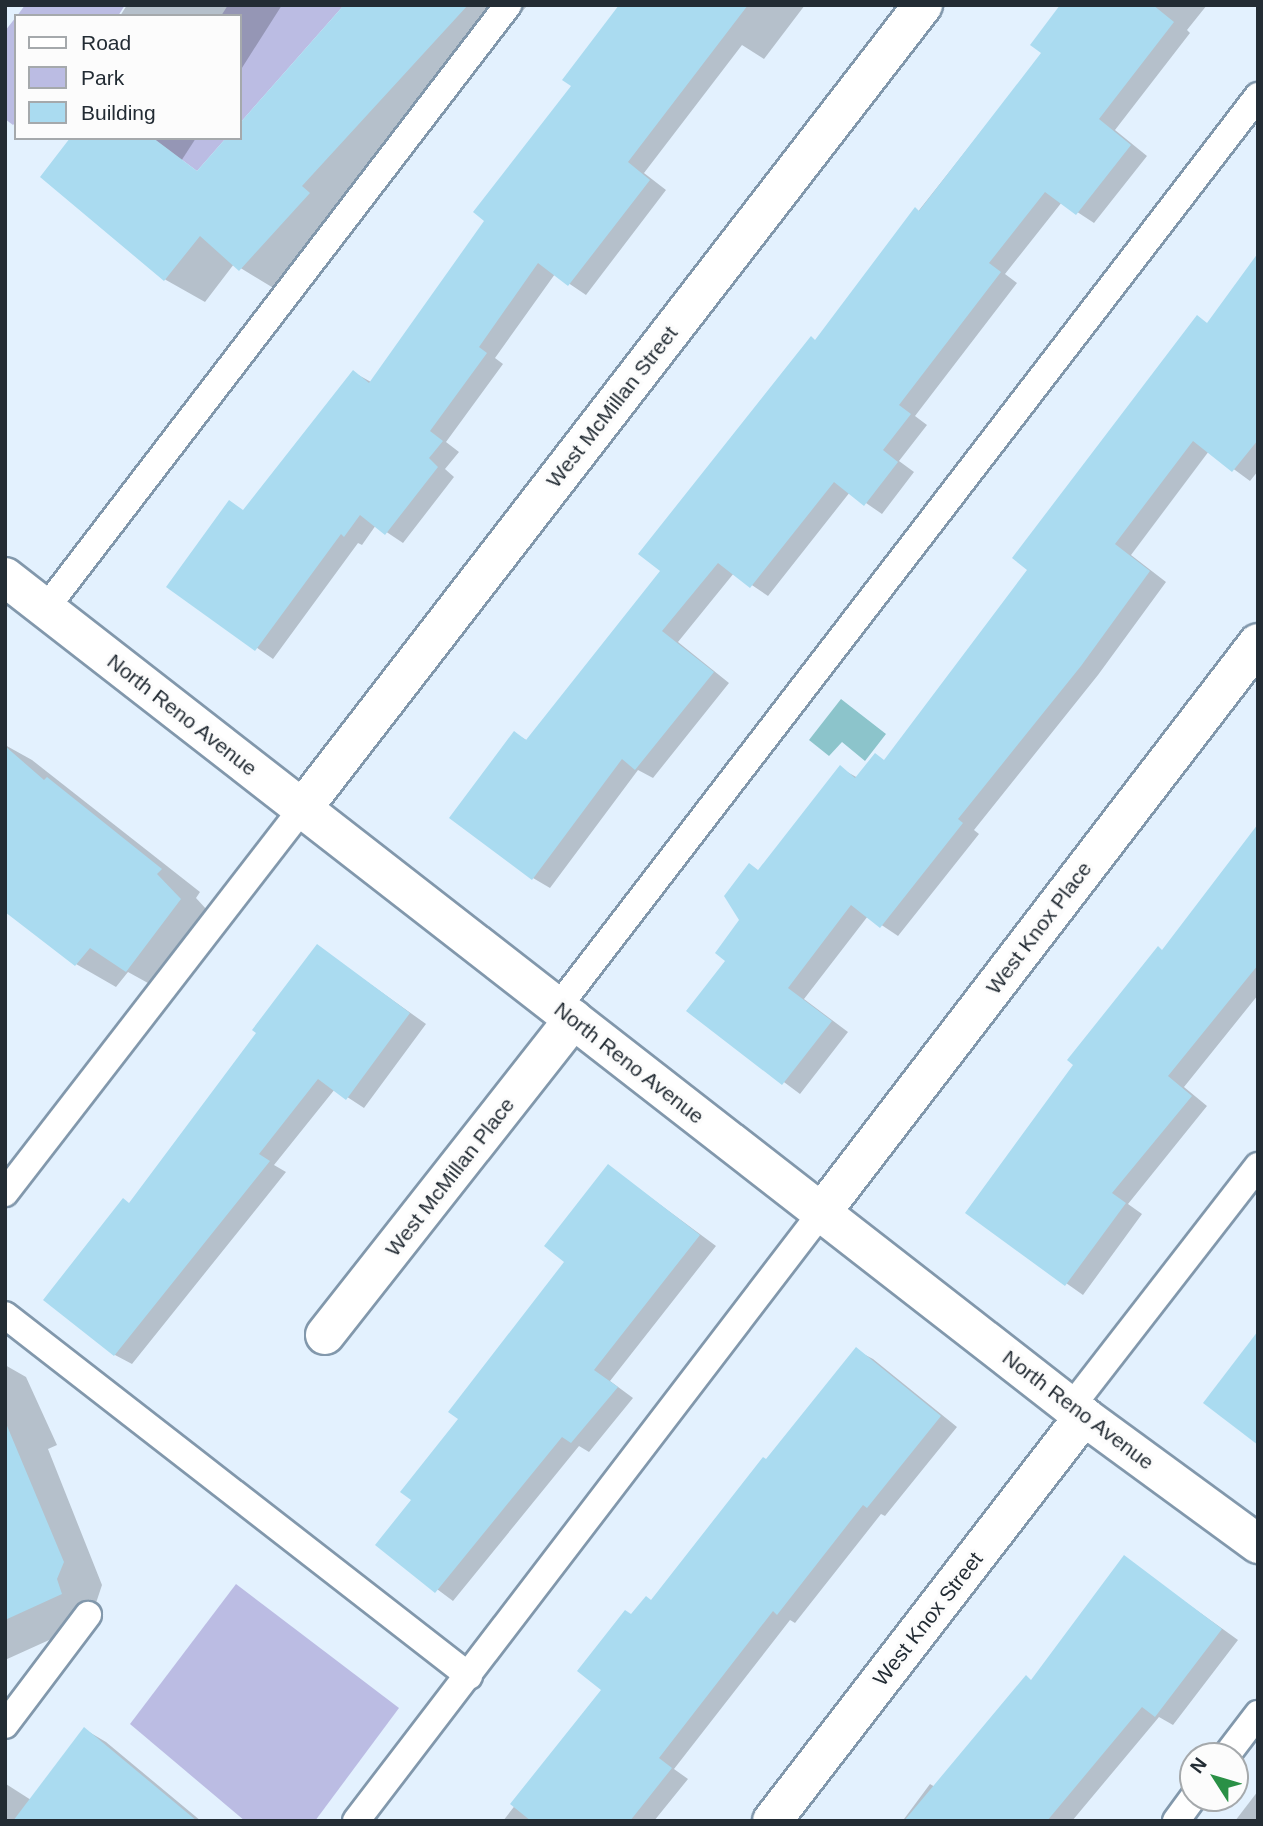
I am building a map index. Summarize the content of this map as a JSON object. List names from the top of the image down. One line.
{"streets":{"street":["West McMillan Street","North Reno Avenue","West Knox Place","West McMillan Place","West Knox Street"]},"crossings":[["West McMillan Street","North Reno Avenue"],["North Reno Avenue","West Knox Place"],["North Reno Avenue","West McMillan Place"],["North Reno Avenue","West Knox Street"]],"legend":["Road","Park","Building"],"north":"top left"}
